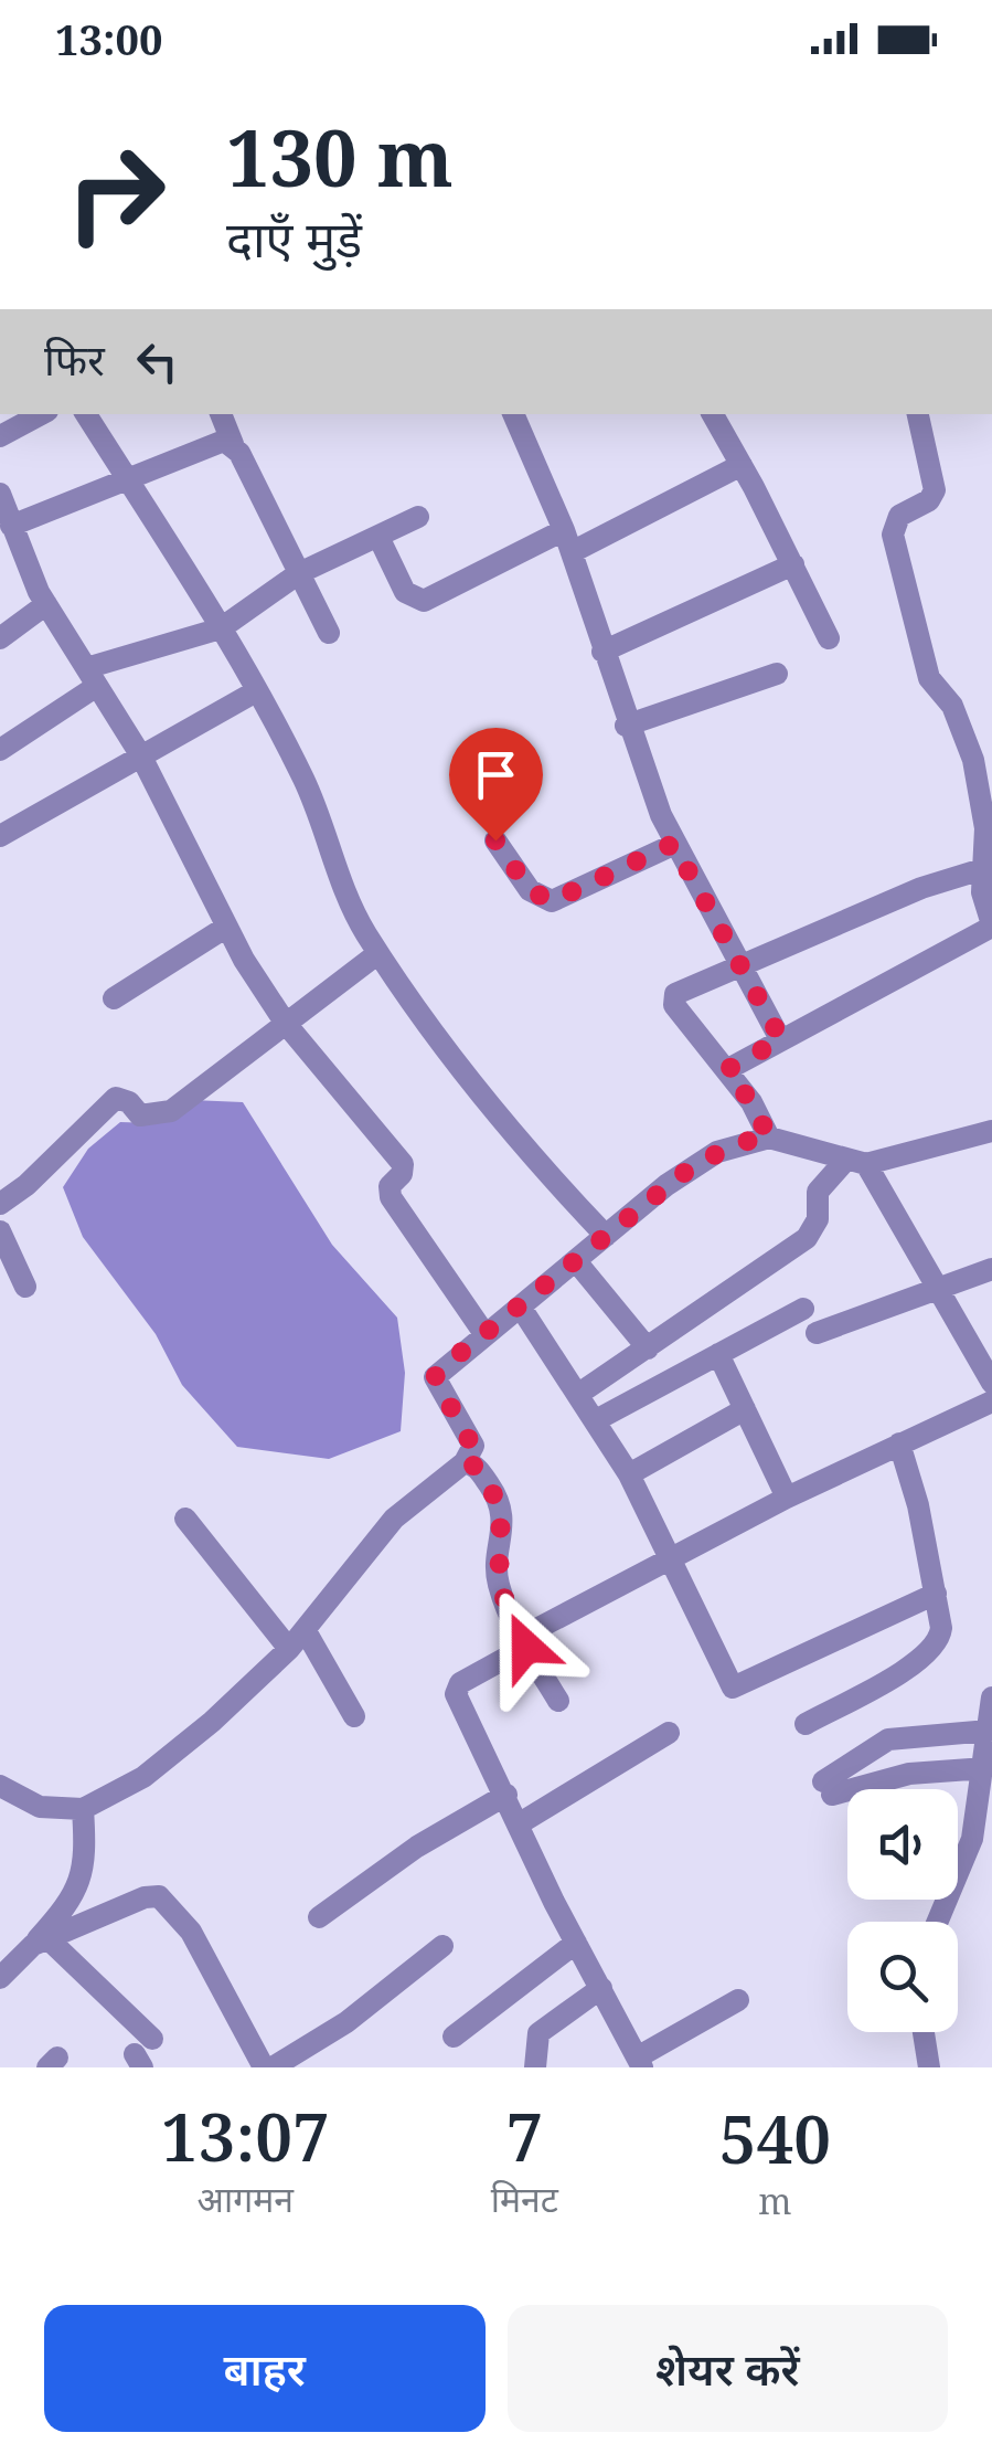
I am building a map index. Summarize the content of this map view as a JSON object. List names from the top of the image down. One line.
{"page":{"status":"13:00","turn":["130 m","दाएँ मुड़ें"],"then":"फिर","eta":["13:07","आगमन","7","मिनट","540","m"],"buttons":["बाहर","शेयर करें"]}}
